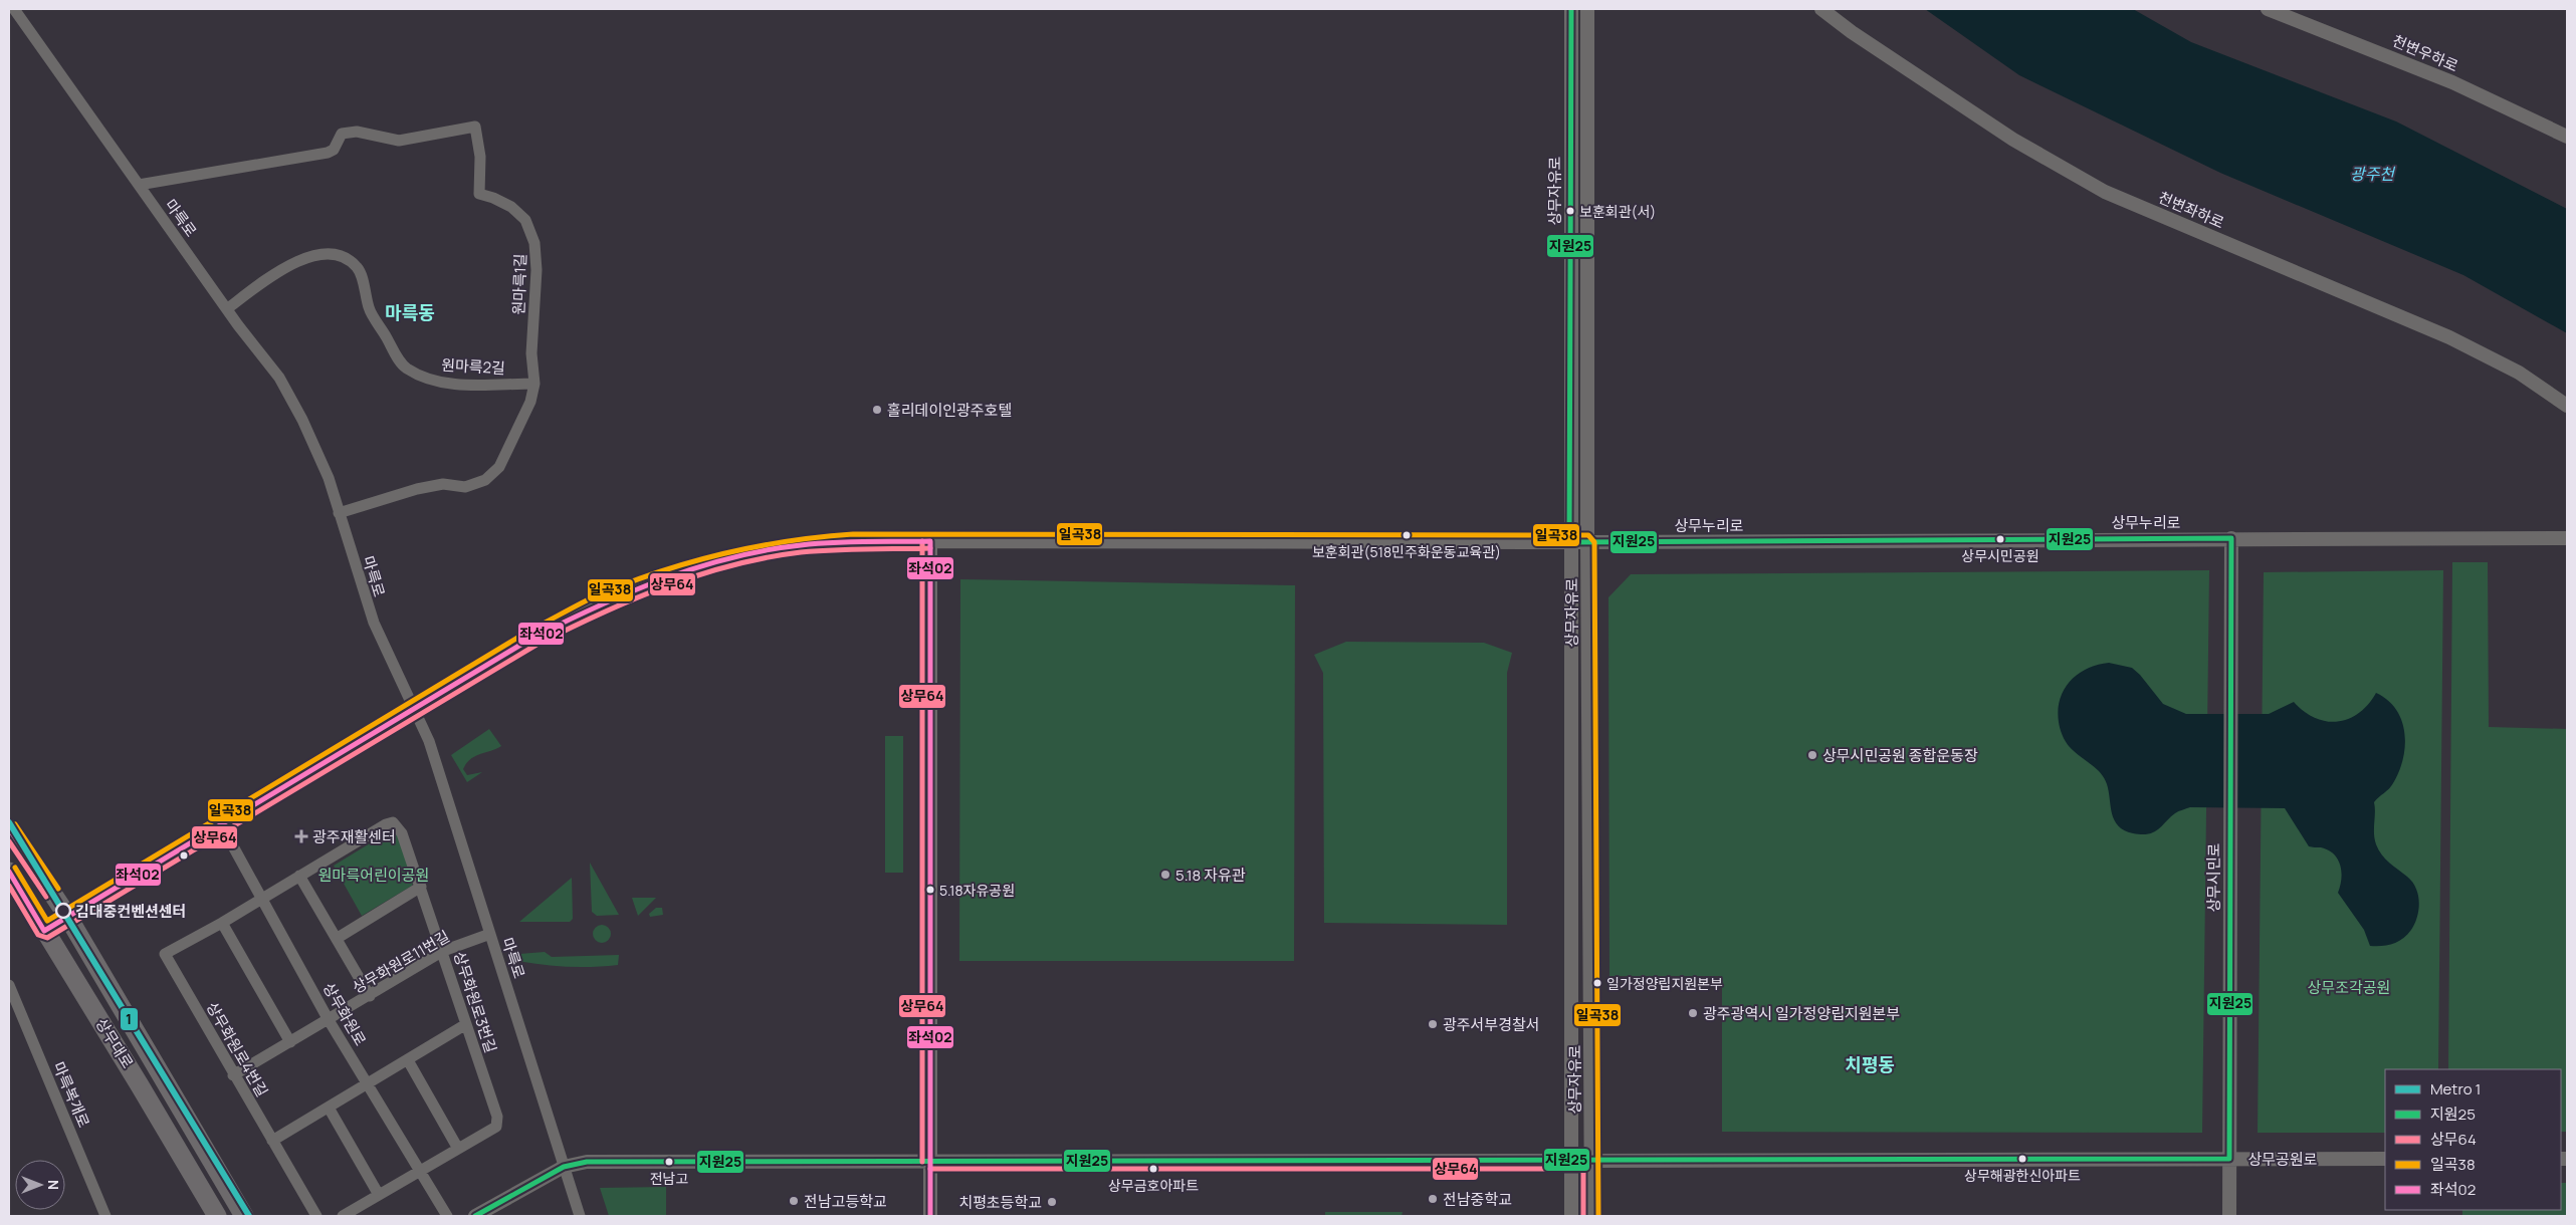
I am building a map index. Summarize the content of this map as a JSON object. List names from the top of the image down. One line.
{"streets":{"main road":["상무대로","상무공원로"],"street":["천변우하로","상무자유로","천변좌하로","마륵로","원마륵1길","원마륵2길","상무누리로","상무시민로","상무화원로11번길","상무화원로3번길","상무화원로","상무화원로4번길","마륵복개로"]},"crossings":[["상무자유로","상무누리로"],["상무자유로","상무공원로"],["마륵로","원마륵1길"],["마륵로","원마륵2길"],["마륵로","상무누리로"],["마륵로","상무화원로11번길"],["마륵로","상무공원로"],["원마륵1길","원마륵2길"],["상무누리로","상무시민로"],["상무누리로","상무화원로"],["상무누리로","상무대로"],["상무시민로","상무공원로"],["상무화원로11번길","상무화원로3번길"],["상무화원로11번길","상무화원로"],["상무화원로11번길","상무화원로4번길"],["상무화원로3번길","상무화원로"],["상무화원로3번길","상무화원로4번길"],["상무화원로","상무화원로4번길"]],"districts":["마륵동","치평동"],"water":["광주천"],"parks":["원마륵어린이공원","상무조각공원"],"places":{"other":["보훈회관(서)","홀리데이인광주호텔","보훈회관(518민주화운동교육관)","상무시민공원","상무시민공원 종합운동장","5.18 자유관","5.18자유공원","김대중컨벤션센터","일가정양립지원본부","광주광역시 일가정양립지원본부","광주서부경찰서","상무해광한신아파트","전남고","상무금호아파트","전남중학교","전남고등학교","치평초등학교"],"health":["광주재활센터"]},"lines":["transit line 지원25","transit line 일곡38","transit line 상무64","transit line 좌석02","metro line 1"],"legend":["Metro 1","지원25","상무64","일곡38","좌석02"],"north":"right"}
